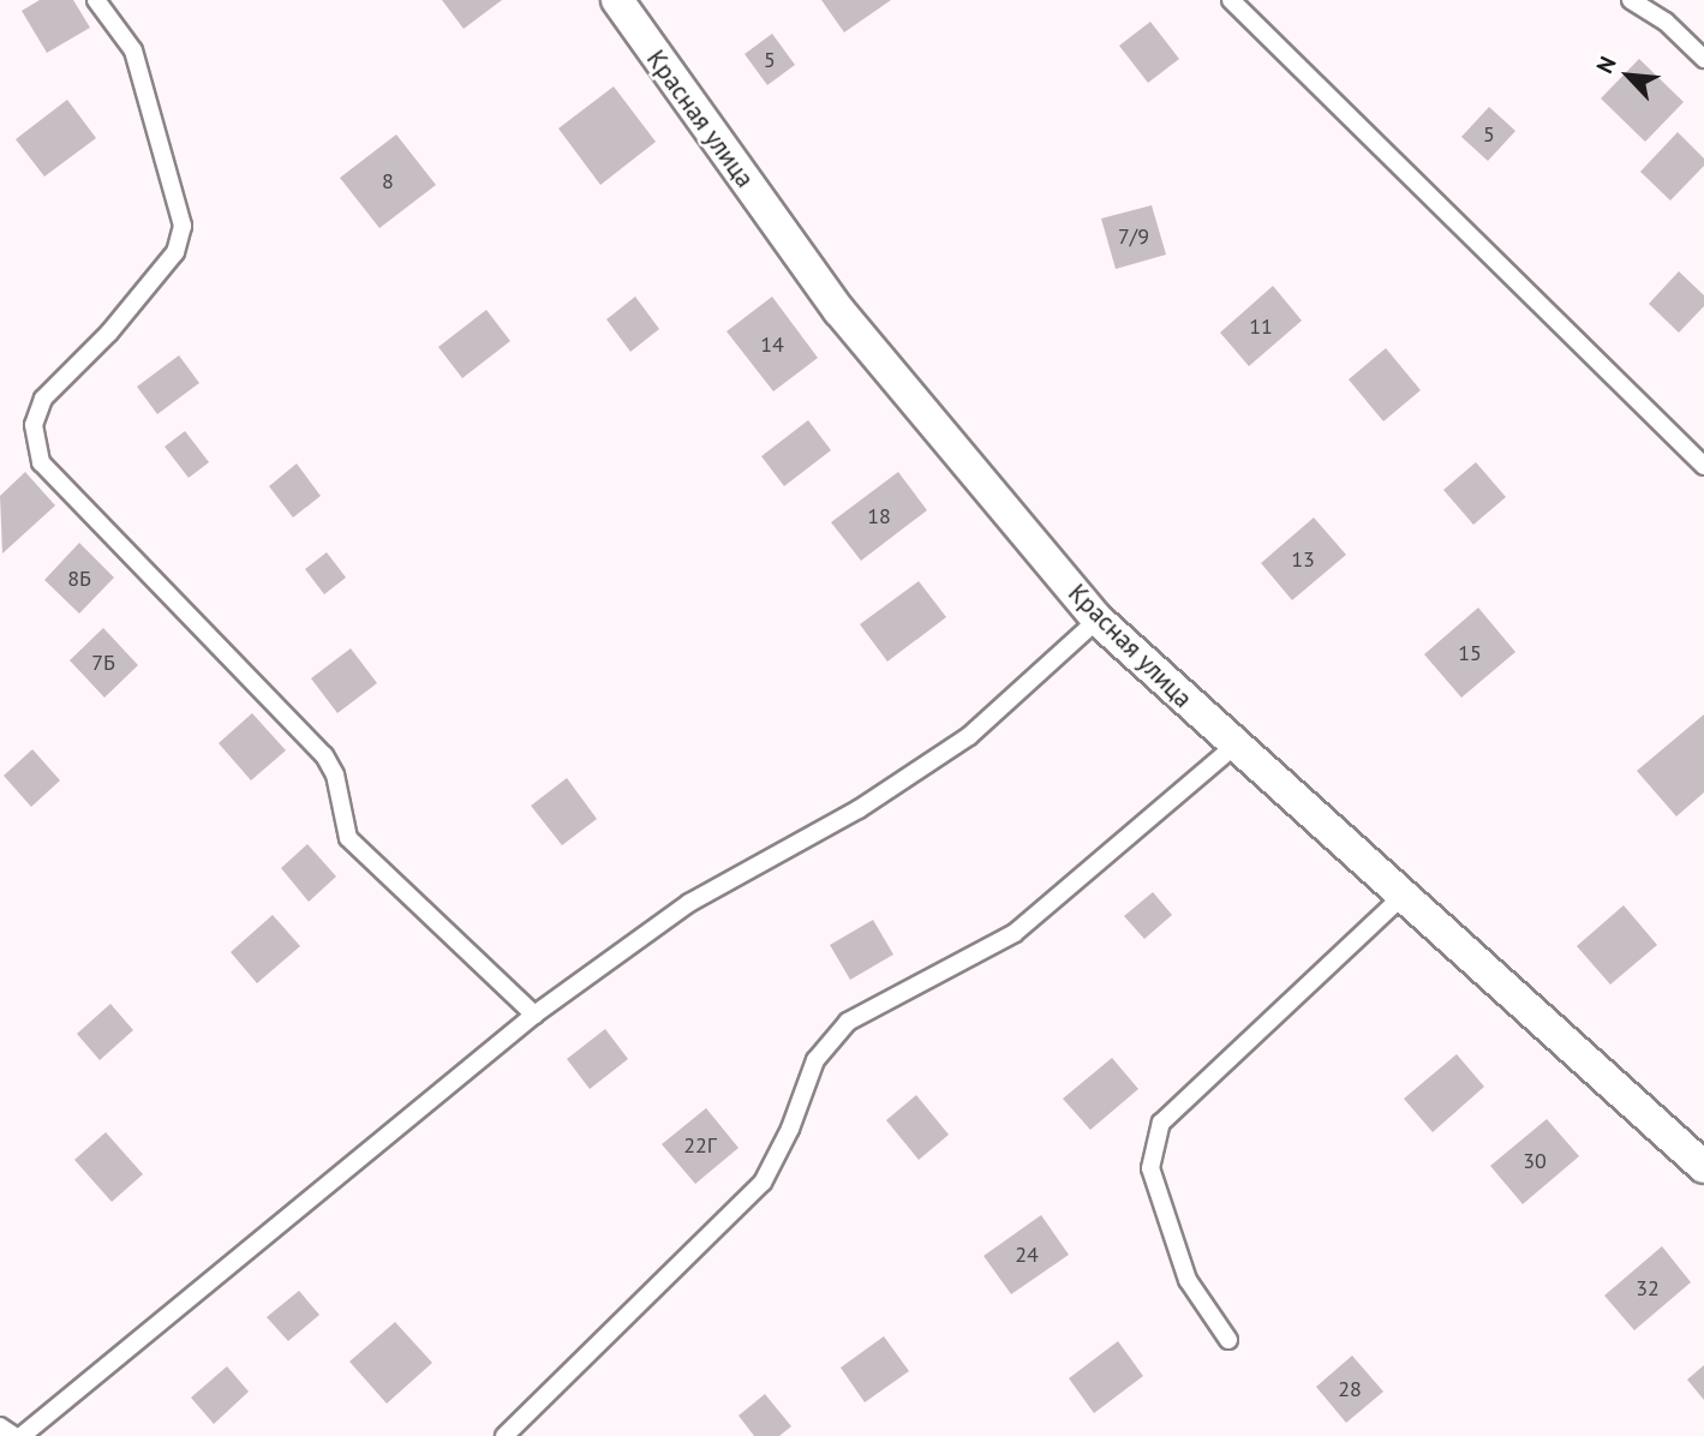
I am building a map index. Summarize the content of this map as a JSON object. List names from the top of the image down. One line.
{"streets":{"street":["Красная улица"]},"house_numbers":["5","5","8","7/9","11","14","18","13","8Б","15","7Б","22Г","30","24","32","28"],"north":"top left"}
